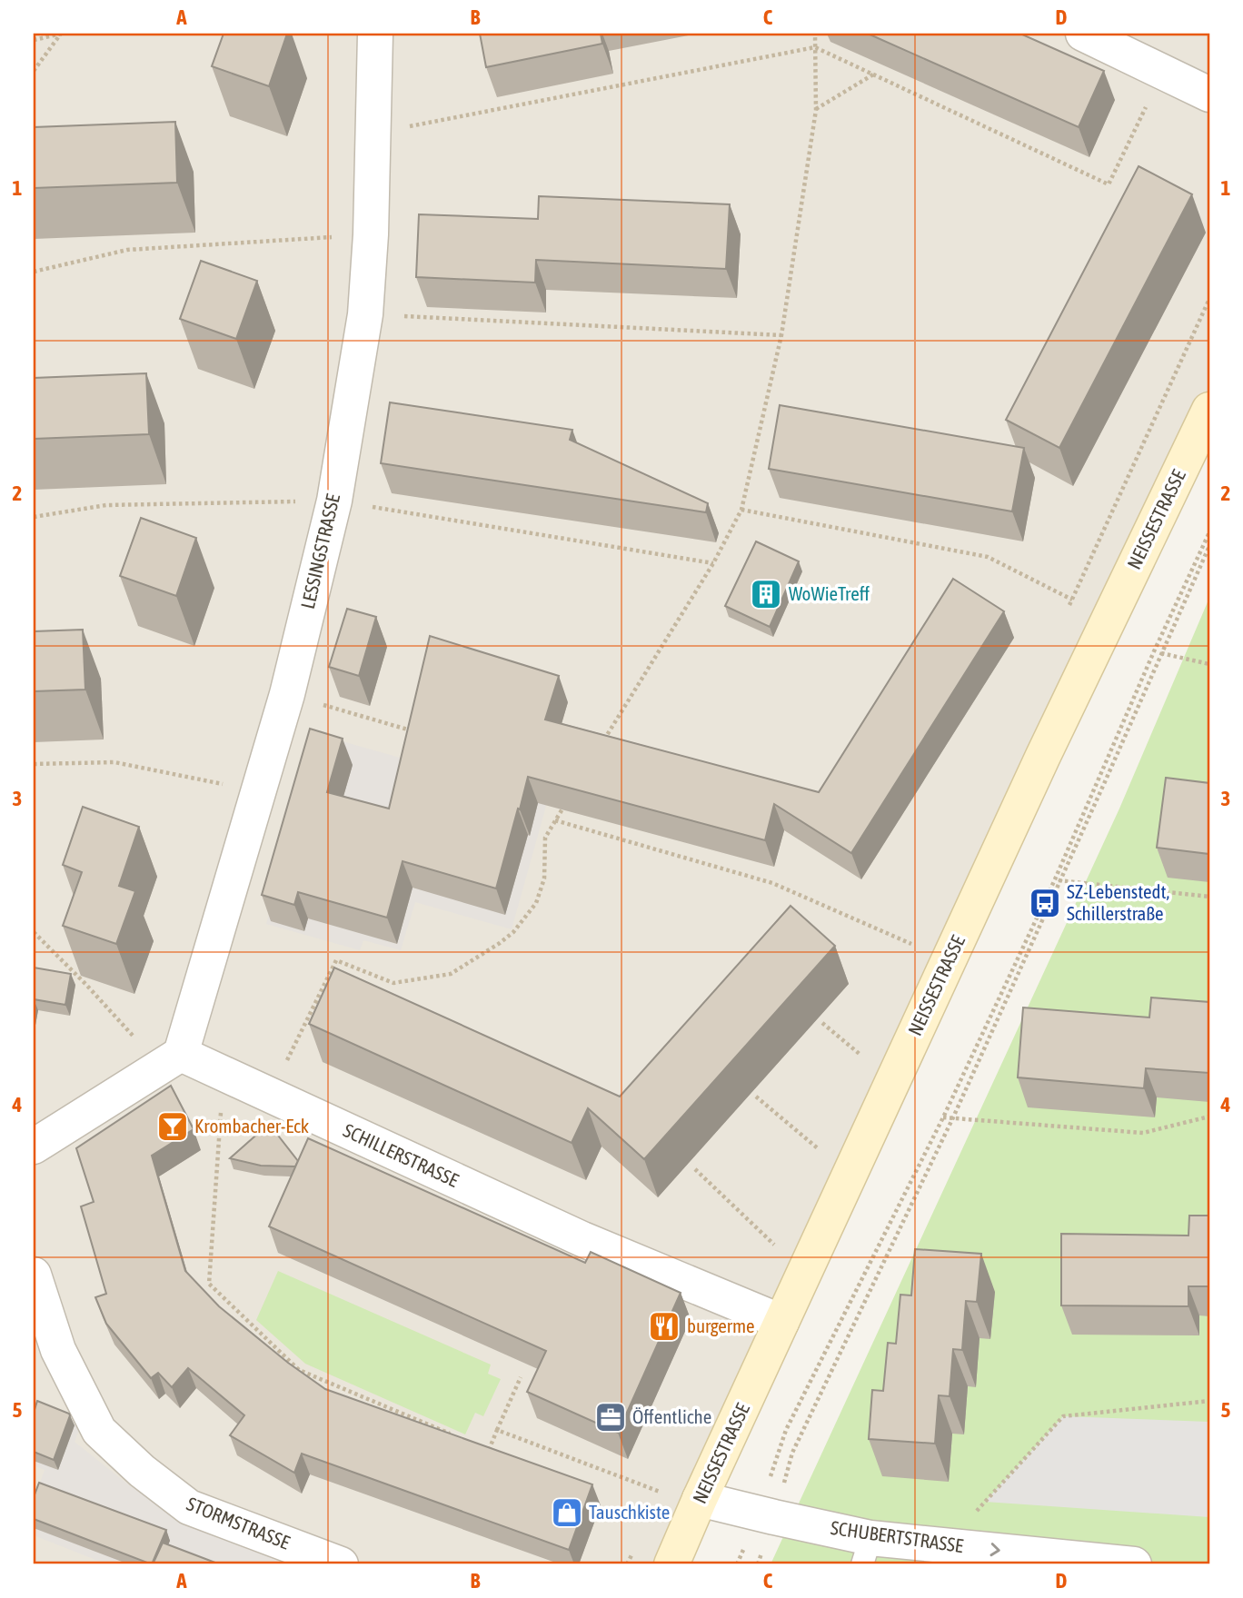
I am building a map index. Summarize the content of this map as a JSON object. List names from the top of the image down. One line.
{"streets":{"street":["NEISSESTRASSE","LESSINGSTRASSE","SCHILLERSTRASSE","STORMSTRASSE","SCHUBERTSTRASSE"]},"crossings":[["NEISSESTRASSE","SCHILLERSTRASSE"],["NEISSESTRASSE","SCHUBERTSTRASSE"],["LESSINGSTRASSE","SCHILLERSTRASSE"]],"one_way":["SCHUBERTSTRASSE"],"places":{"building":["WoWieTreff"],"bus stop":["SZ-Lebenstedt, Schillerstraße"],"bar":["Krombacher-Eck"],"restaurant":["burgerme"],"office":["Öffentliche"],"shop":["Tauschkiste"]},"grid":{"columns":["A","B","C","D"],"rows":["1","2","3","4","5"]}}
